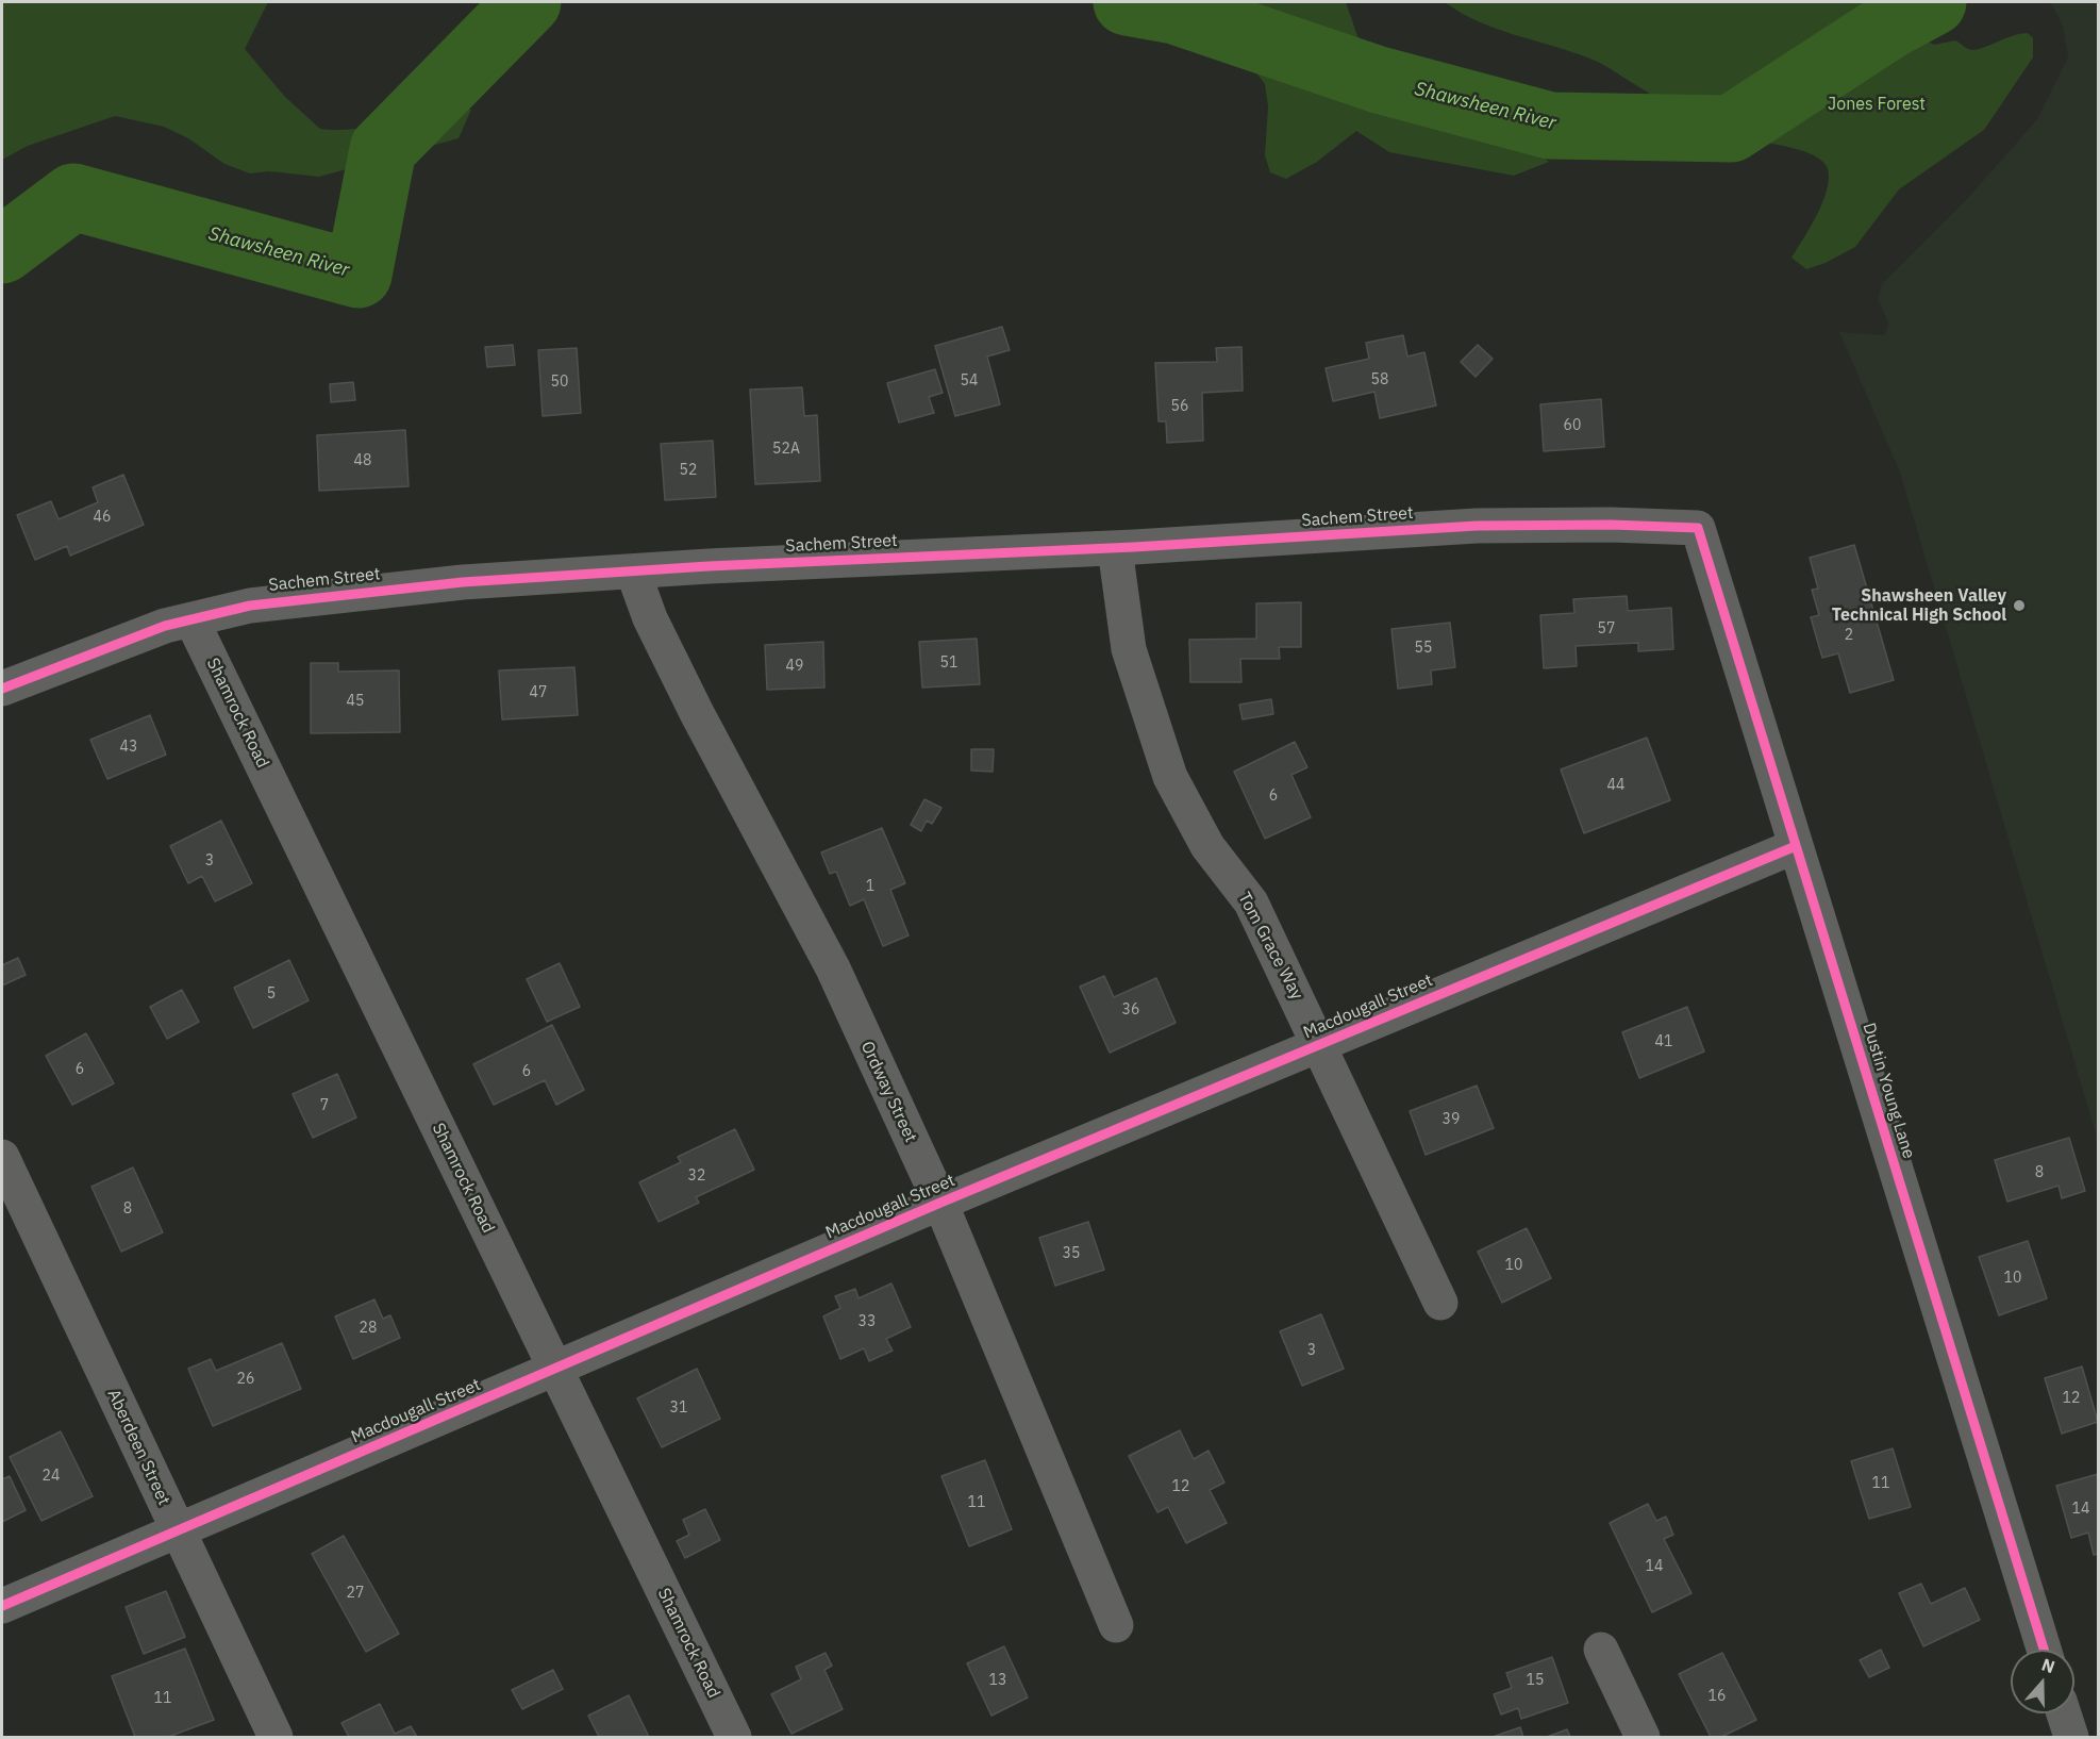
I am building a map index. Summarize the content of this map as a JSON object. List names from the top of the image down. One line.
{"streets":{"street":["Sachem Street","Shamrock Road","Tom Grace Way","Macdougall Street","Dustin Young Lane","Ordway Street","Aberdeen Street"]},"crossings":[["Sachem Street","Shamrock Road"],["Sachem Street","Tom Grace Way"],["Sachem Street","Dustin Young Lane"],["Sachem Street","Ordway Street"],["Shamrock Road","Macdougall Street"],["Tom Grace Way","Macdougall Street"],["Macdougall Street","Dustin Young Lane"],["Macdougall Street","Ordway Street"],["Macdougall Street","Aberdeen Street"]],"water":["Shawsheen River"],"parks":["Jones Forest"],"places":["Shawsheen Valley Technical High School"],"house_numbers":["58","54","50","56","60","52A","48","52","46","57","2","55","51","49","47","45","43","44","6","3","1","5","36","41","6","6","7","39","8","32","8","35","10","10","33","28","3","26","12","31","24","11","12","11","14","14","27","13","15","16","11"],"north":"top"}
